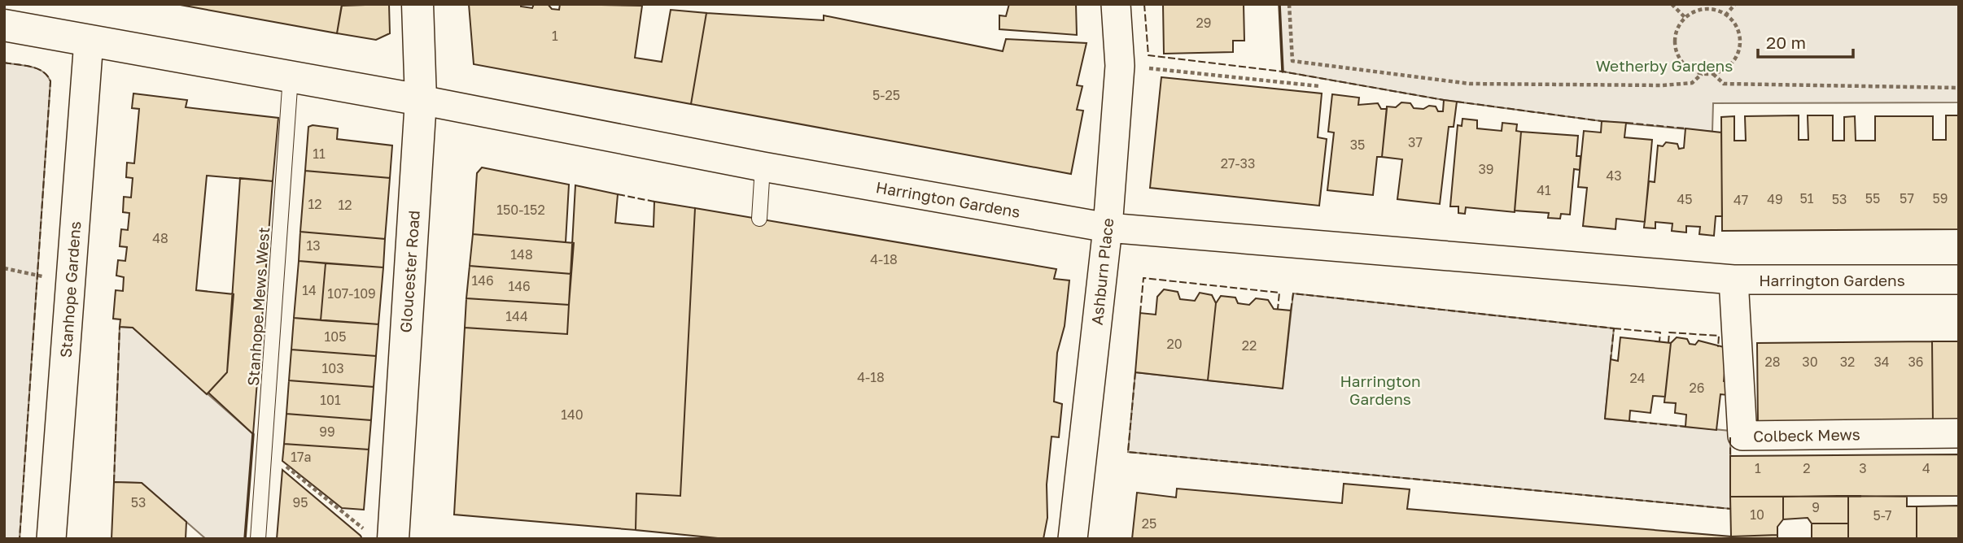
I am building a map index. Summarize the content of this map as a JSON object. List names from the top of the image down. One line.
{"streets":{"street":["Harrington Gardens","Gloucester Road","Ashburn Place","Stanhope Gardens","Colbeck Mews"],"lane":["Stanhope Mews West"]},"crossings":[["Harrington Gardens","Gloucester Road"],["Harrington Gardens","Ashburn Place"],["Harrington Gardens","Colbeck Mews"]],"parks":["Wetherby Gardens","Harrington Gardens"],"house_numbers":["29","1","5-25","37","35","11","27-33","39","43","41","51","55","57","59","45","49","53","47","12","12","150-152","48","13","148","4-18","146","146","14","107-109","144","105","20","22","28","30","32","34","36","103","4-18","24","26","101","140","99","17a","1","2","3","4","53","95","9","10","5-7","25"],"scale_bar":"20 m"}
